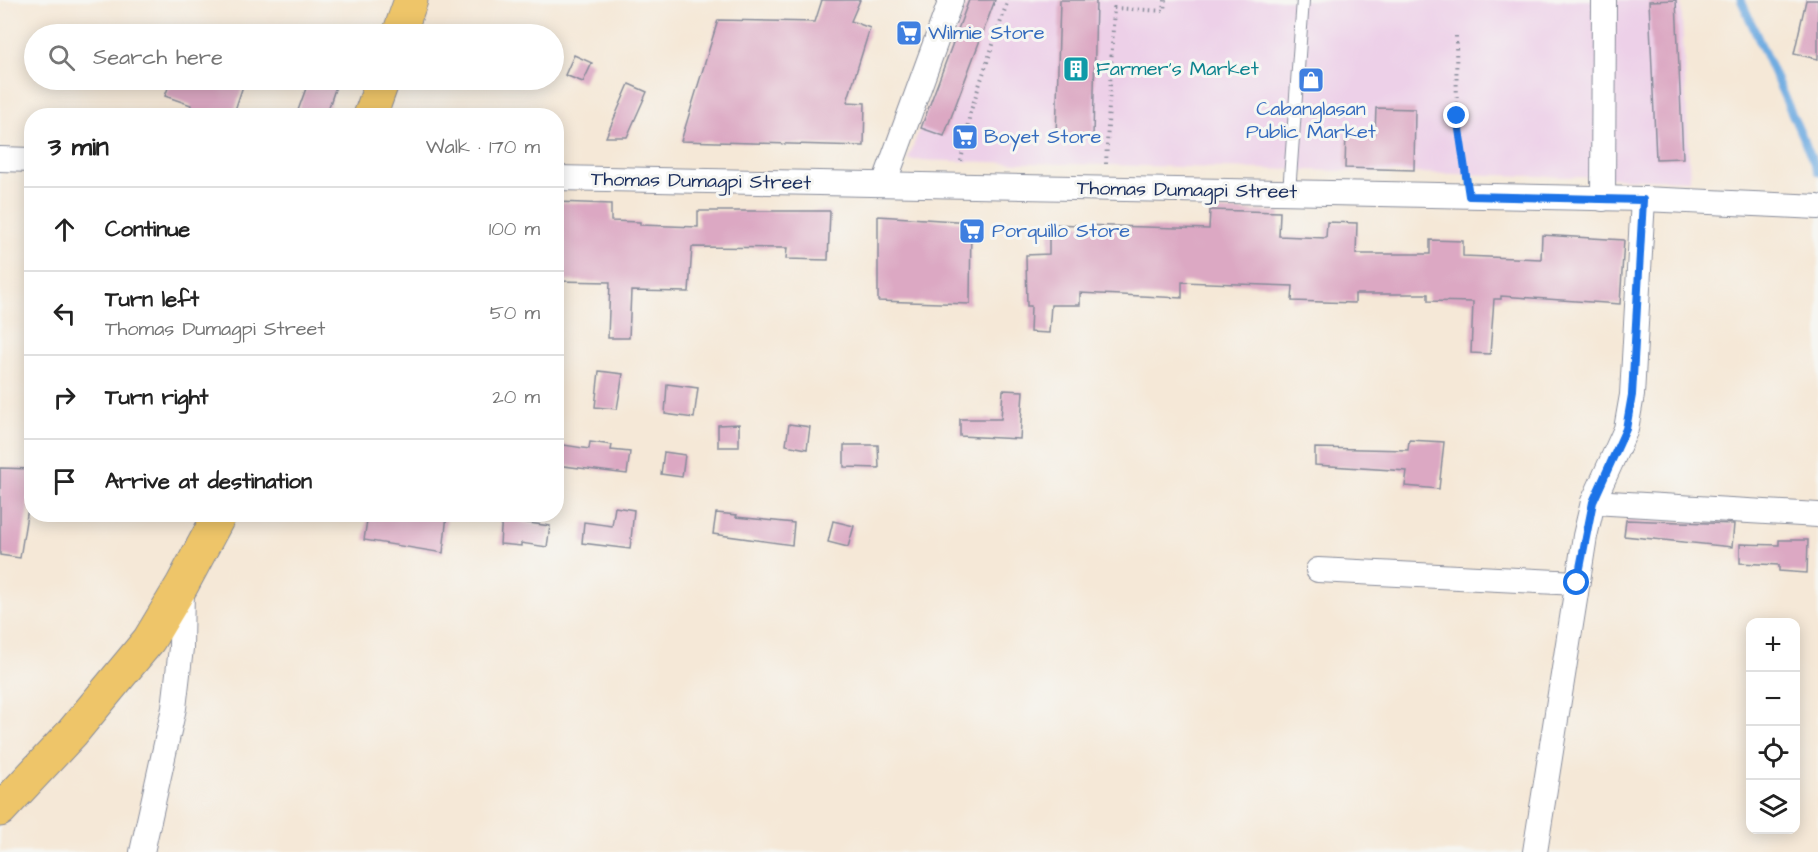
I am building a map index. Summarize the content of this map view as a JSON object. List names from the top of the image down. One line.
{"streets":{"street":["Thomas Dumagpi Street"]},"places":{"supermarket":["Wilmie Store","Boyet Store","Porquillo Store"],"building":["Farmer's Market"],"shop":["Cabanglasan Public Market"]},"page":{"search":"Search here","heading":["3 min","Walk · 170 m"],"list":[["Continue","100 m"],["Turn left","Thomas Dumagpi Street","50 m"],["Turn right","20 m"],"Arrive at destination"],"map_buttons":["+","−"]}}
